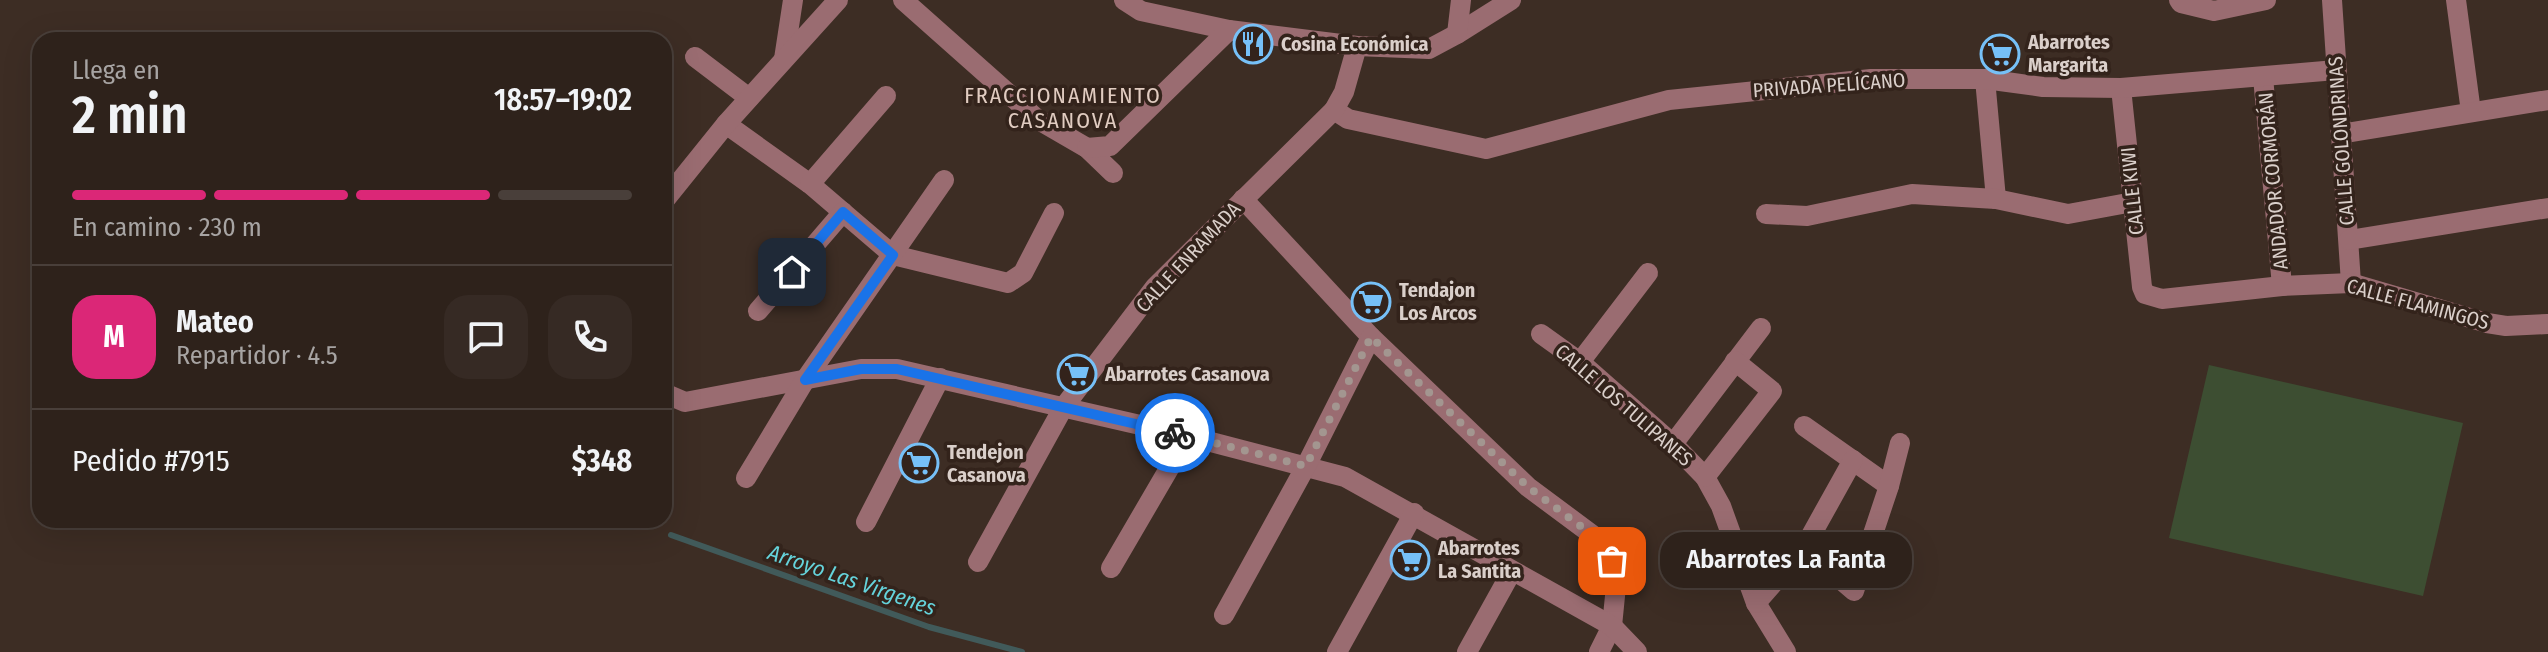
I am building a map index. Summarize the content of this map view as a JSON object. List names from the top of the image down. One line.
{"streets":{"street":["PRIVADA PELÍCANO","CALLE GOLONDRINAS","ANDADOR CORMORÁN","CALLE KIWI","CALLE ENRAMADA","CALLE FLAMINGOS","CALLE LOS TULIPANES"]},"crossings":[["PRIVADA PELÍCANO","CALLE GOLONDRINAS"],["PRIVADA PELÍCANO","ANDADOR CORMORÁN"],["PRIVADA PELÍCANO","CALLE KIWI"],["PRIVADA PELÍCANO","CALLE ENRAMADA"],["CALLE GOLONDRINAS","CALLE FLAMINGOS"],["ANDADOR CORMORÁN","CALLE FLAMINGOS"],["CALLE KIWI","CALLE FLAMINGOS"]],"districts":["FRACCIONAMIENTO CASANOVA"],"water":["Arroyo Las Virgenes"],"places":{"restaurant":["Cosina Económica"],"supermarket":["Abarrotes Margarita","Tendajon Los Arcos","Abarrotes Casanova","Tendejon Casanova","Abarrotes La Santita"],"other":["Abarrotes La Fanta"]},"page":{"heading":["2 min","Llega en","18:57–19:02"],"panel":["Mateo","Repartidor · 4.5","Pedido #7915","$348"],"bar":"En camino · 230 m","round":"M","bubble":"Abarrotes La Fanta"}}
